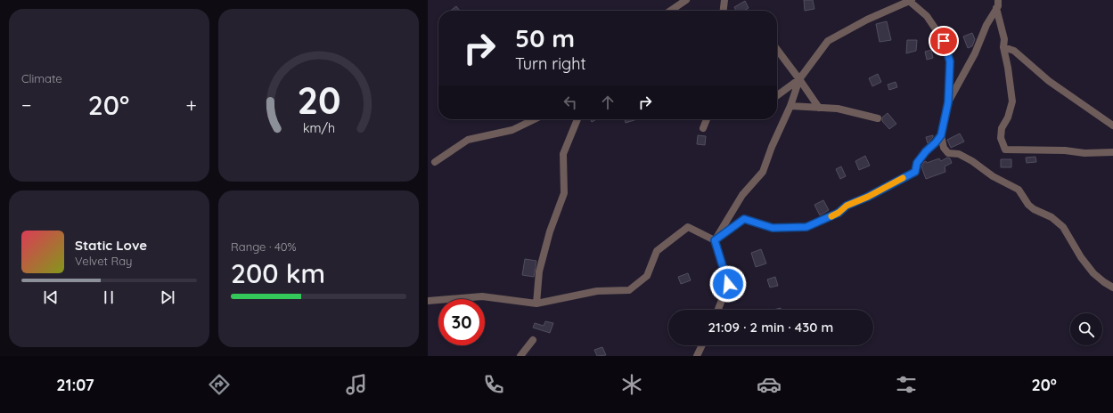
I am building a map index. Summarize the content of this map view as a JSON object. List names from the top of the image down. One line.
{"page":{"tile":["Climate",["Range · 40%","200 km"]],"turn":["50 m","Turn right"],"heat":["−","20°","+"],"song":["Static Love","Velvet Ray"],"limit":"30","trip":"21:09 · 2 min · 430 m","tabs":["21:07","20°"],"gauge":["20","km/h"]}}
